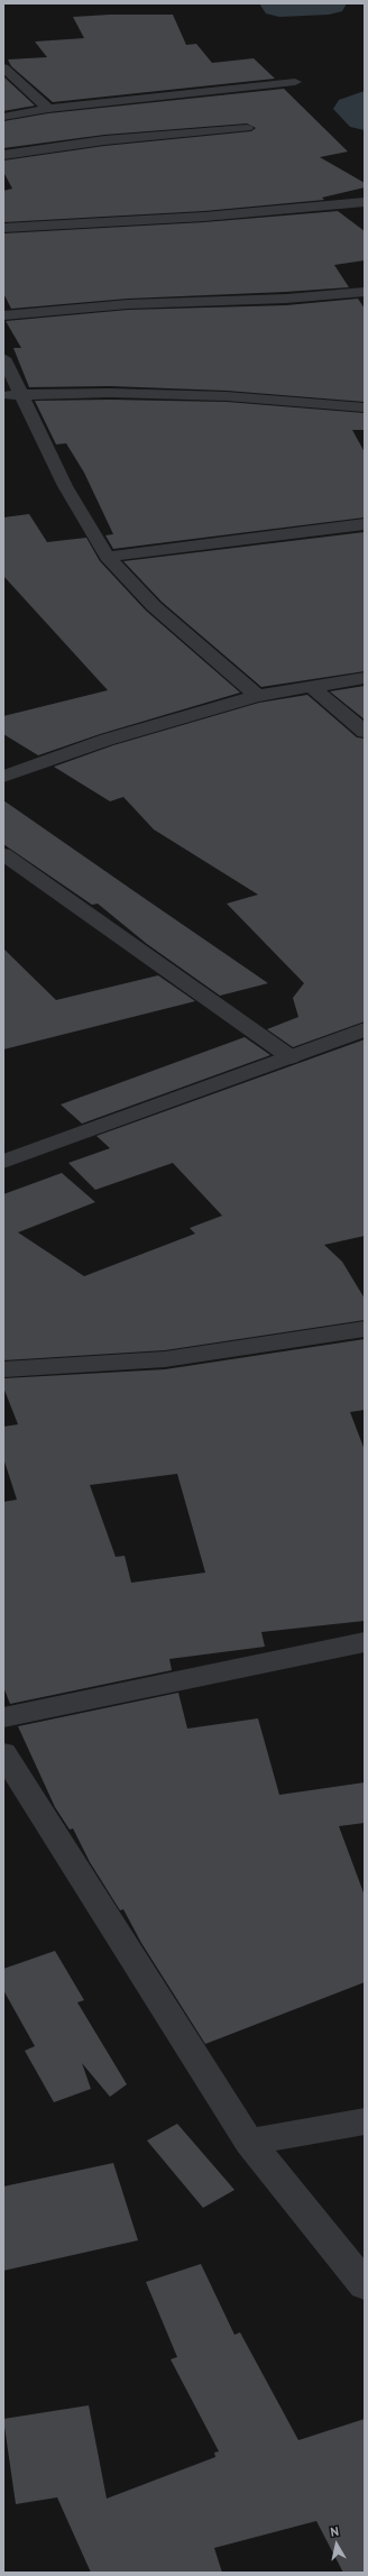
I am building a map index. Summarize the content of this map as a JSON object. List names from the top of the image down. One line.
{"north":"top"}
